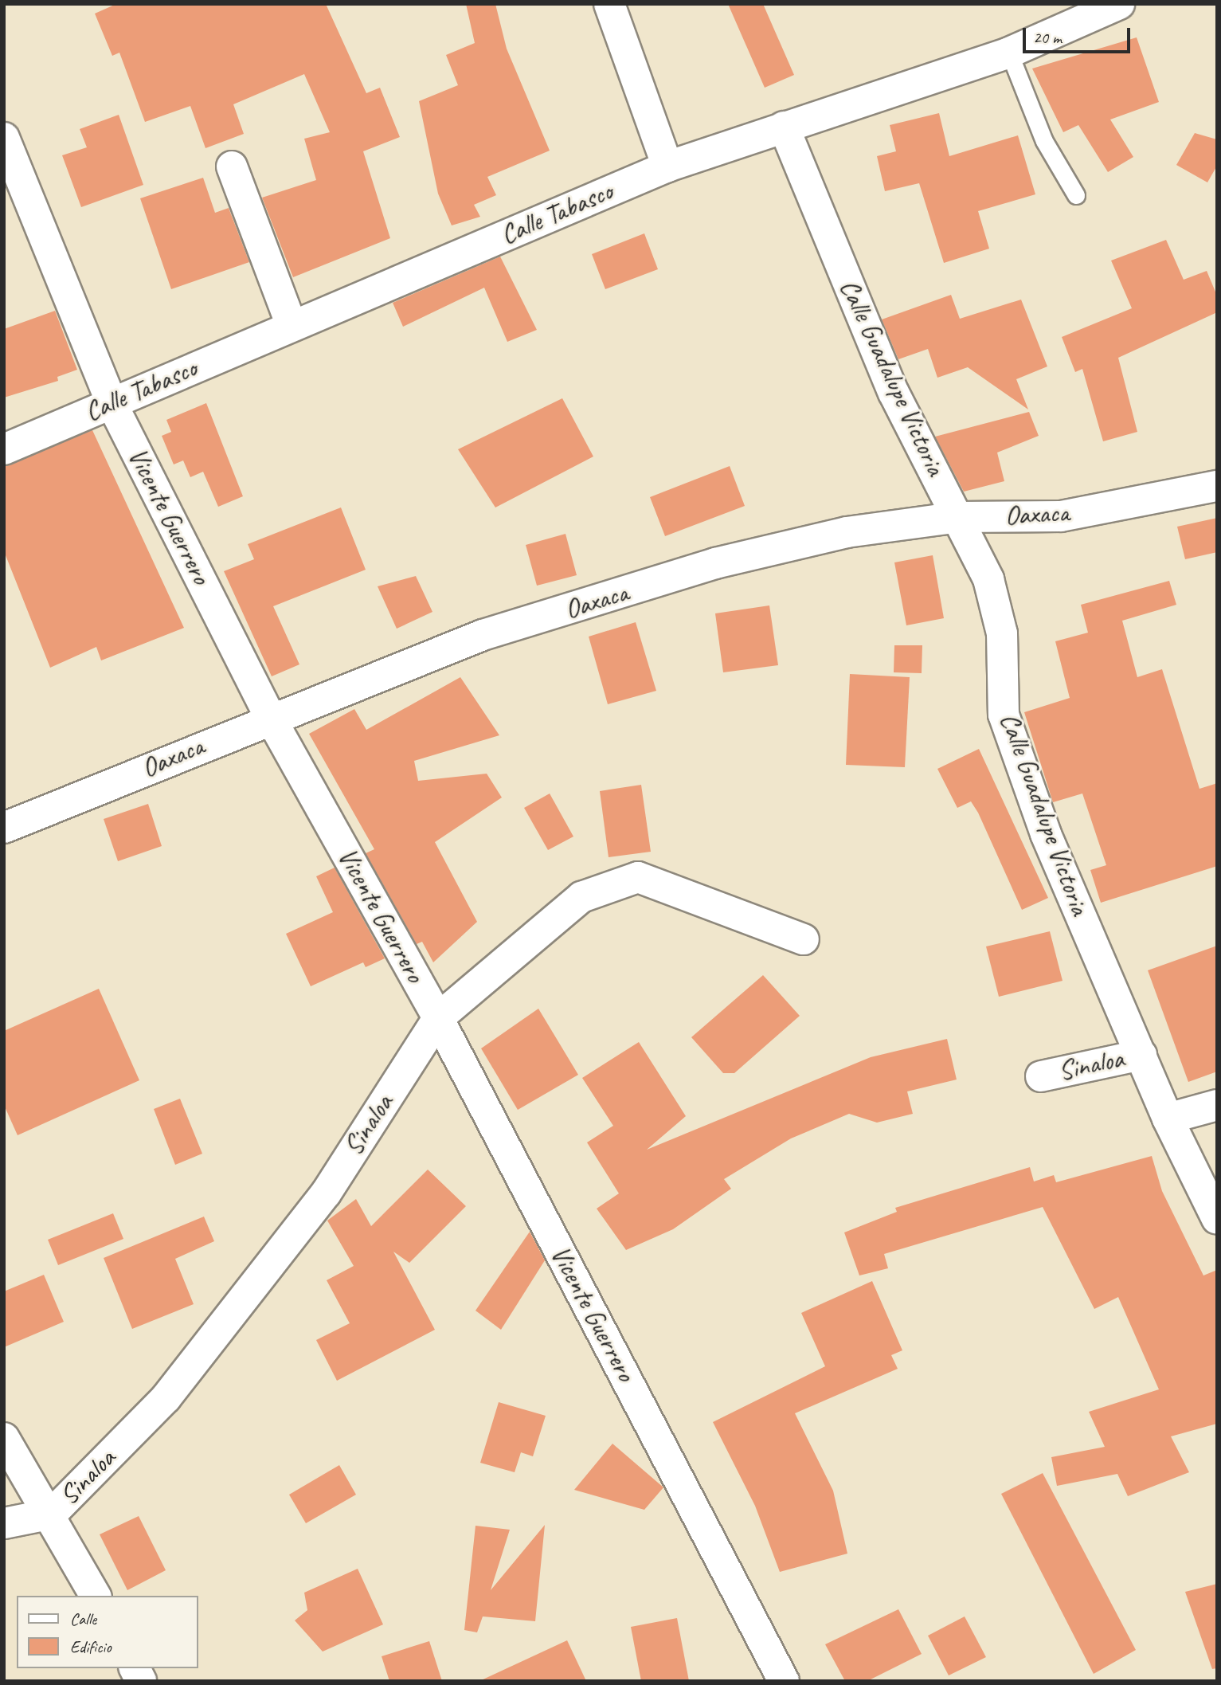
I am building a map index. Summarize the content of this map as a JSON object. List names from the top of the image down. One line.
{"streets":{"street":["Calle Tabasco","Calle Guadalupe Victoria","Oaxaca","Vicente Guerrero","Sinaloa"]},"crossings":[["Calle Tabasco","Calle Guadalupe Victoria"],["Calle Tabasco","Vicente Guerrero"],["Calle Guadalupe Victoria","Oaxaca"],["Calle Guadalupe Victoria","Sinaloa"],["Oaxaca","Vicente Guerrero"],["Vicente Guerrero","Sinaloa"]],"legend":["Calle","Edificio"],"scale_bar":"20 m"}
